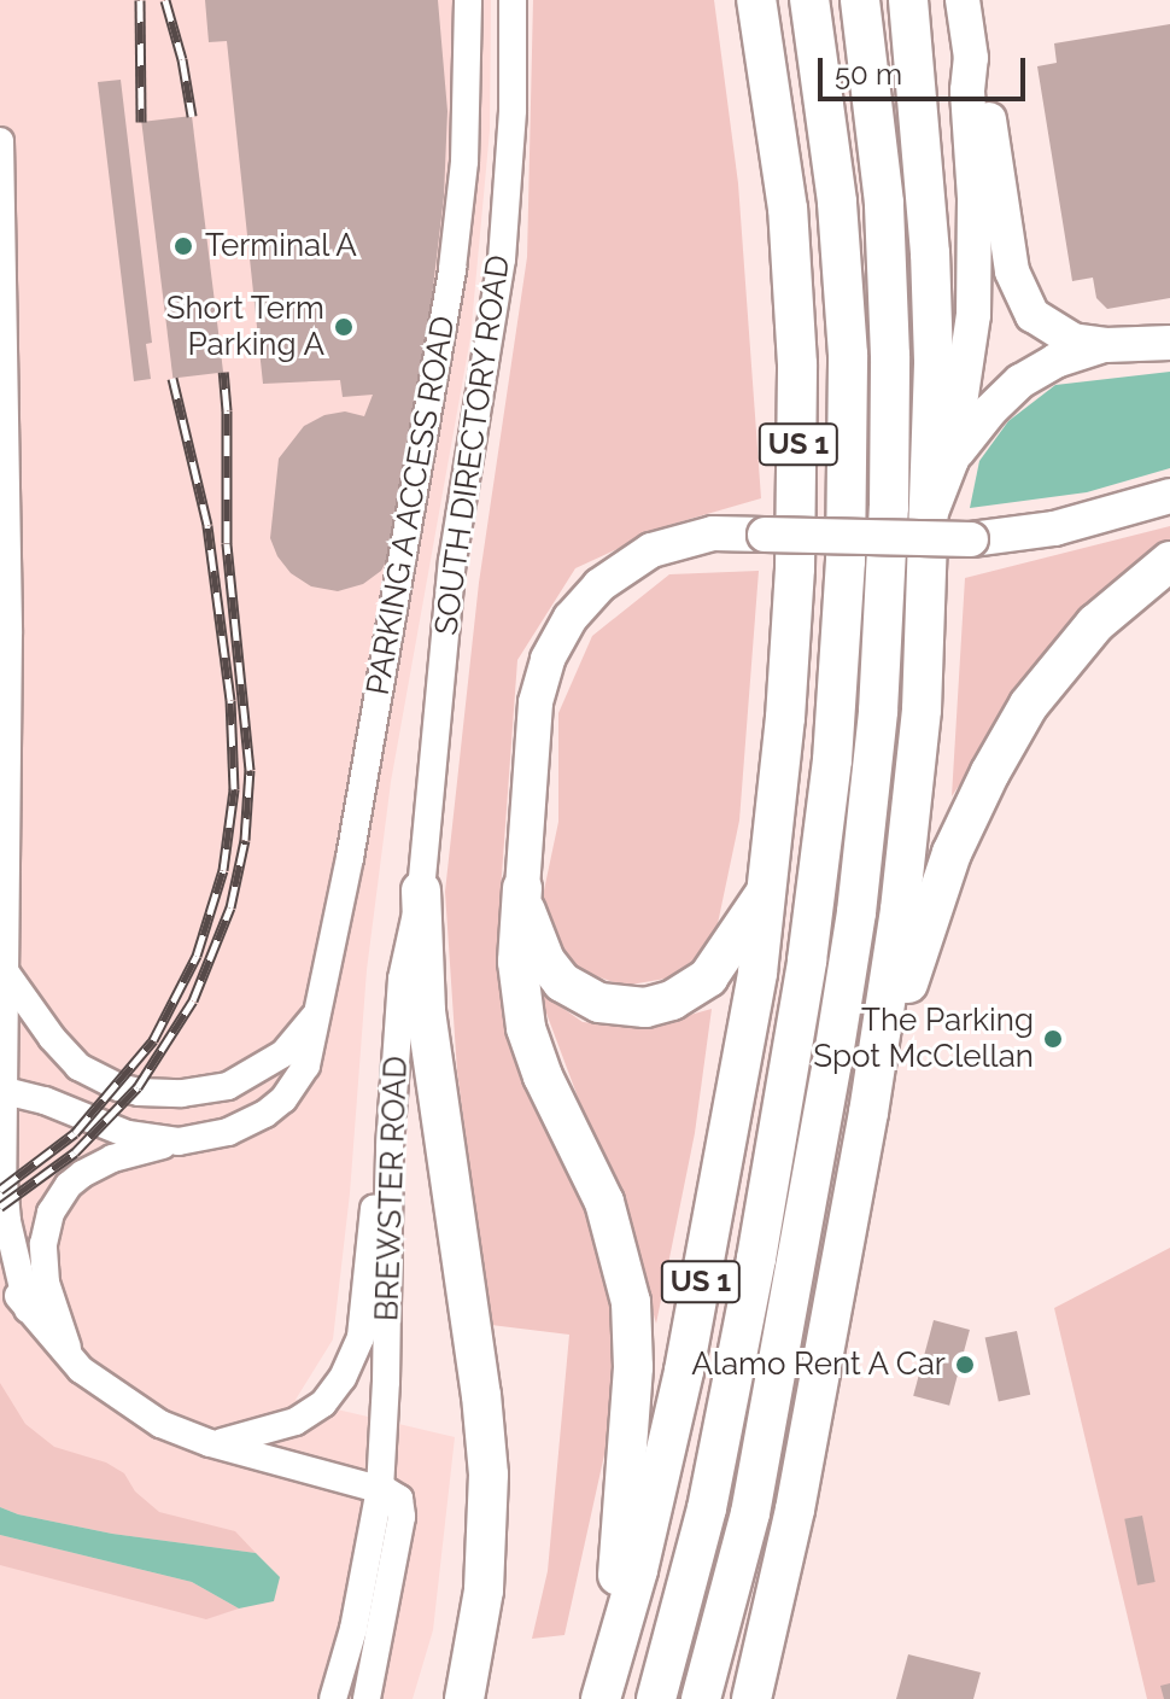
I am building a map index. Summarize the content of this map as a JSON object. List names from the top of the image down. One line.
{"streets":{"highway":["US 1"],"street":["SOUTH DIRECTORY ROAD","PARKING A ACCESS ROAD","BREWSTER ROAD"]},"crossings":[["SOUTH DIRECTORY ROAD","BREWSTER ROAD"]],"places":["Terminal A","Short Term Parking A","The Parking Spot McClellan","Alamo Rent A Car"],"scale_bar":"50 m"}
